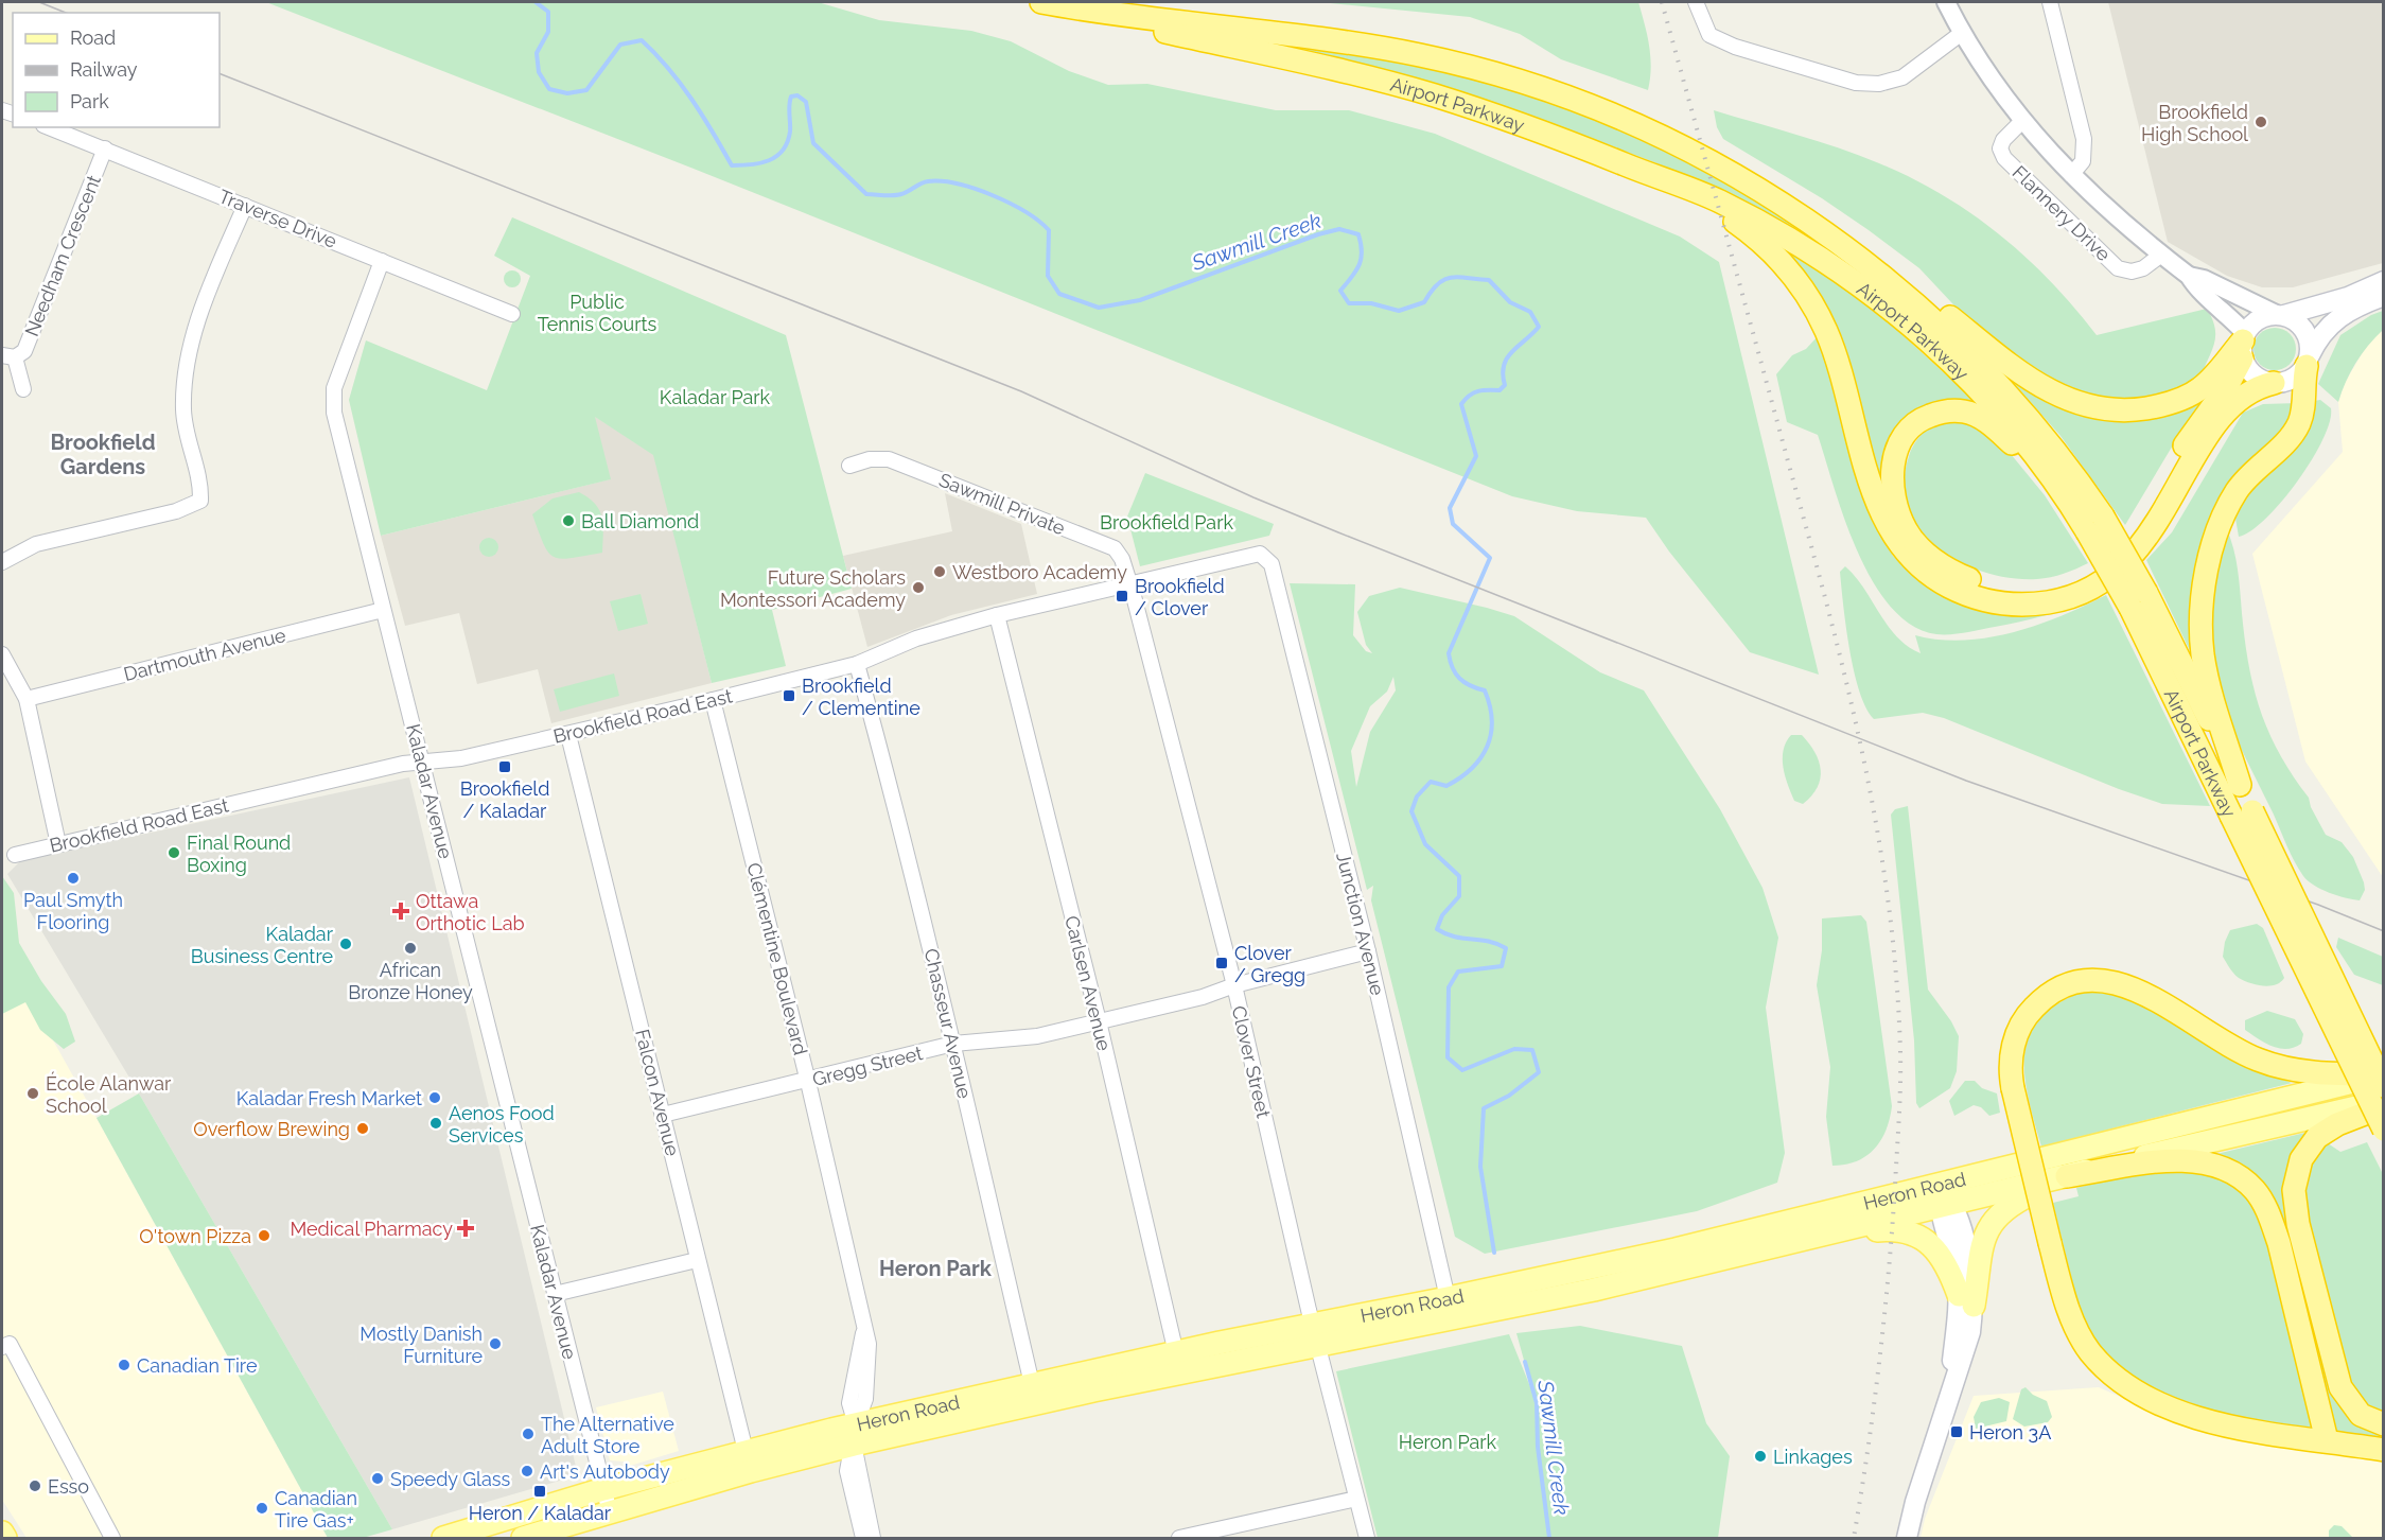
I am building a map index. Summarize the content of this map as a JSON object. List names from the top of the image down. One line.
{"streets":{"highway":["Airport Parkway"],"main road":["Heron Road"],"street":["Flannery Drive","Traverse Drive","Needham Crescent","Sawmill Private","Dartmouth Avenue","Brookfield Road East","Kaladar Avenue","Junction Avenue","Clémentine Boulevard","Carlsen Avenue","Chasseur Avenue","Clover Street","Gregg Street","Falcon Avenue"]},"crossings":[["Traverse Drive","Needham Crescent"],["Traverse Drive","Kaladar Avenue"],["Sawmill Private","Brookfield Road East"],["Sawmill Private","Clover Street"],["Dartmouth Avenue","Kaladar Avenue"],["Brookfield Road East","Kaladar Avenue"],["Brookfield Road East","Junction Avenue"],["Brookfield Road East","Clémentine Boulevard"],["Brookfield Road East","Carlsen Avenue"],["Brookfield Road East","Chasseur Avenue"],["Brookfield Road East","Clover Street"],["Brookfield Road East","Falcon Avenue"],["Kaladar Avenue","Heron Road"],["Junction Avenue","Gregg Street"],["Junction Avenue","Heron Road"],["Clémentine Boulevard","Gregg Street"],["Clémentine Boulevard","Heron Road"],["Carlsen Avenue","Gregg Street"],["Carlsen Avenue","Heron Road"],["Chasseur Avenue","Gregg Street"],["Chasseur Avenue","Heron Road"],["Clover Street","Gregg Street"],["Clover Street","Heron Road"],["Gregg Street","Falcon Avenue"],["Falcon Avenue","Heron Road"]],"districts":["Brookfield Gardens","Heron Park"],"water":["Sawmill Creek"],"parks":["Public Tennis Courts","Kaladar Park","Brookfield Park","Heron Park"],"places":{"other":["Brookfield High School","Ball Diamond","Westboro Academy","Future Scholars Montessori Academy","Final Round Boxing","Paul Smyth Flooring","Kaladar Business Centre","African Bronze Honey","École Alanwar School","Kaladar Fresh Market","Aenos Food Services","Overflow Brewing","O'town Pizza","Mostly Danish Furniture","Canadian Tire","The Alternative Adult Store","Linkages","Art's Autobody","Speedy Glass","Esso","Canadian Tire Gas+"],"transit":["Brookfield / Clover","Brookfield / Clementine","Brookfield / Kaladar","Clover / Gregg","Heron 3A","Heron / Kaladar"],"health":["Ottawa Orthotic Lab","Medical Pharmacy"]},"legend":["Road","Railway","Park"]}
